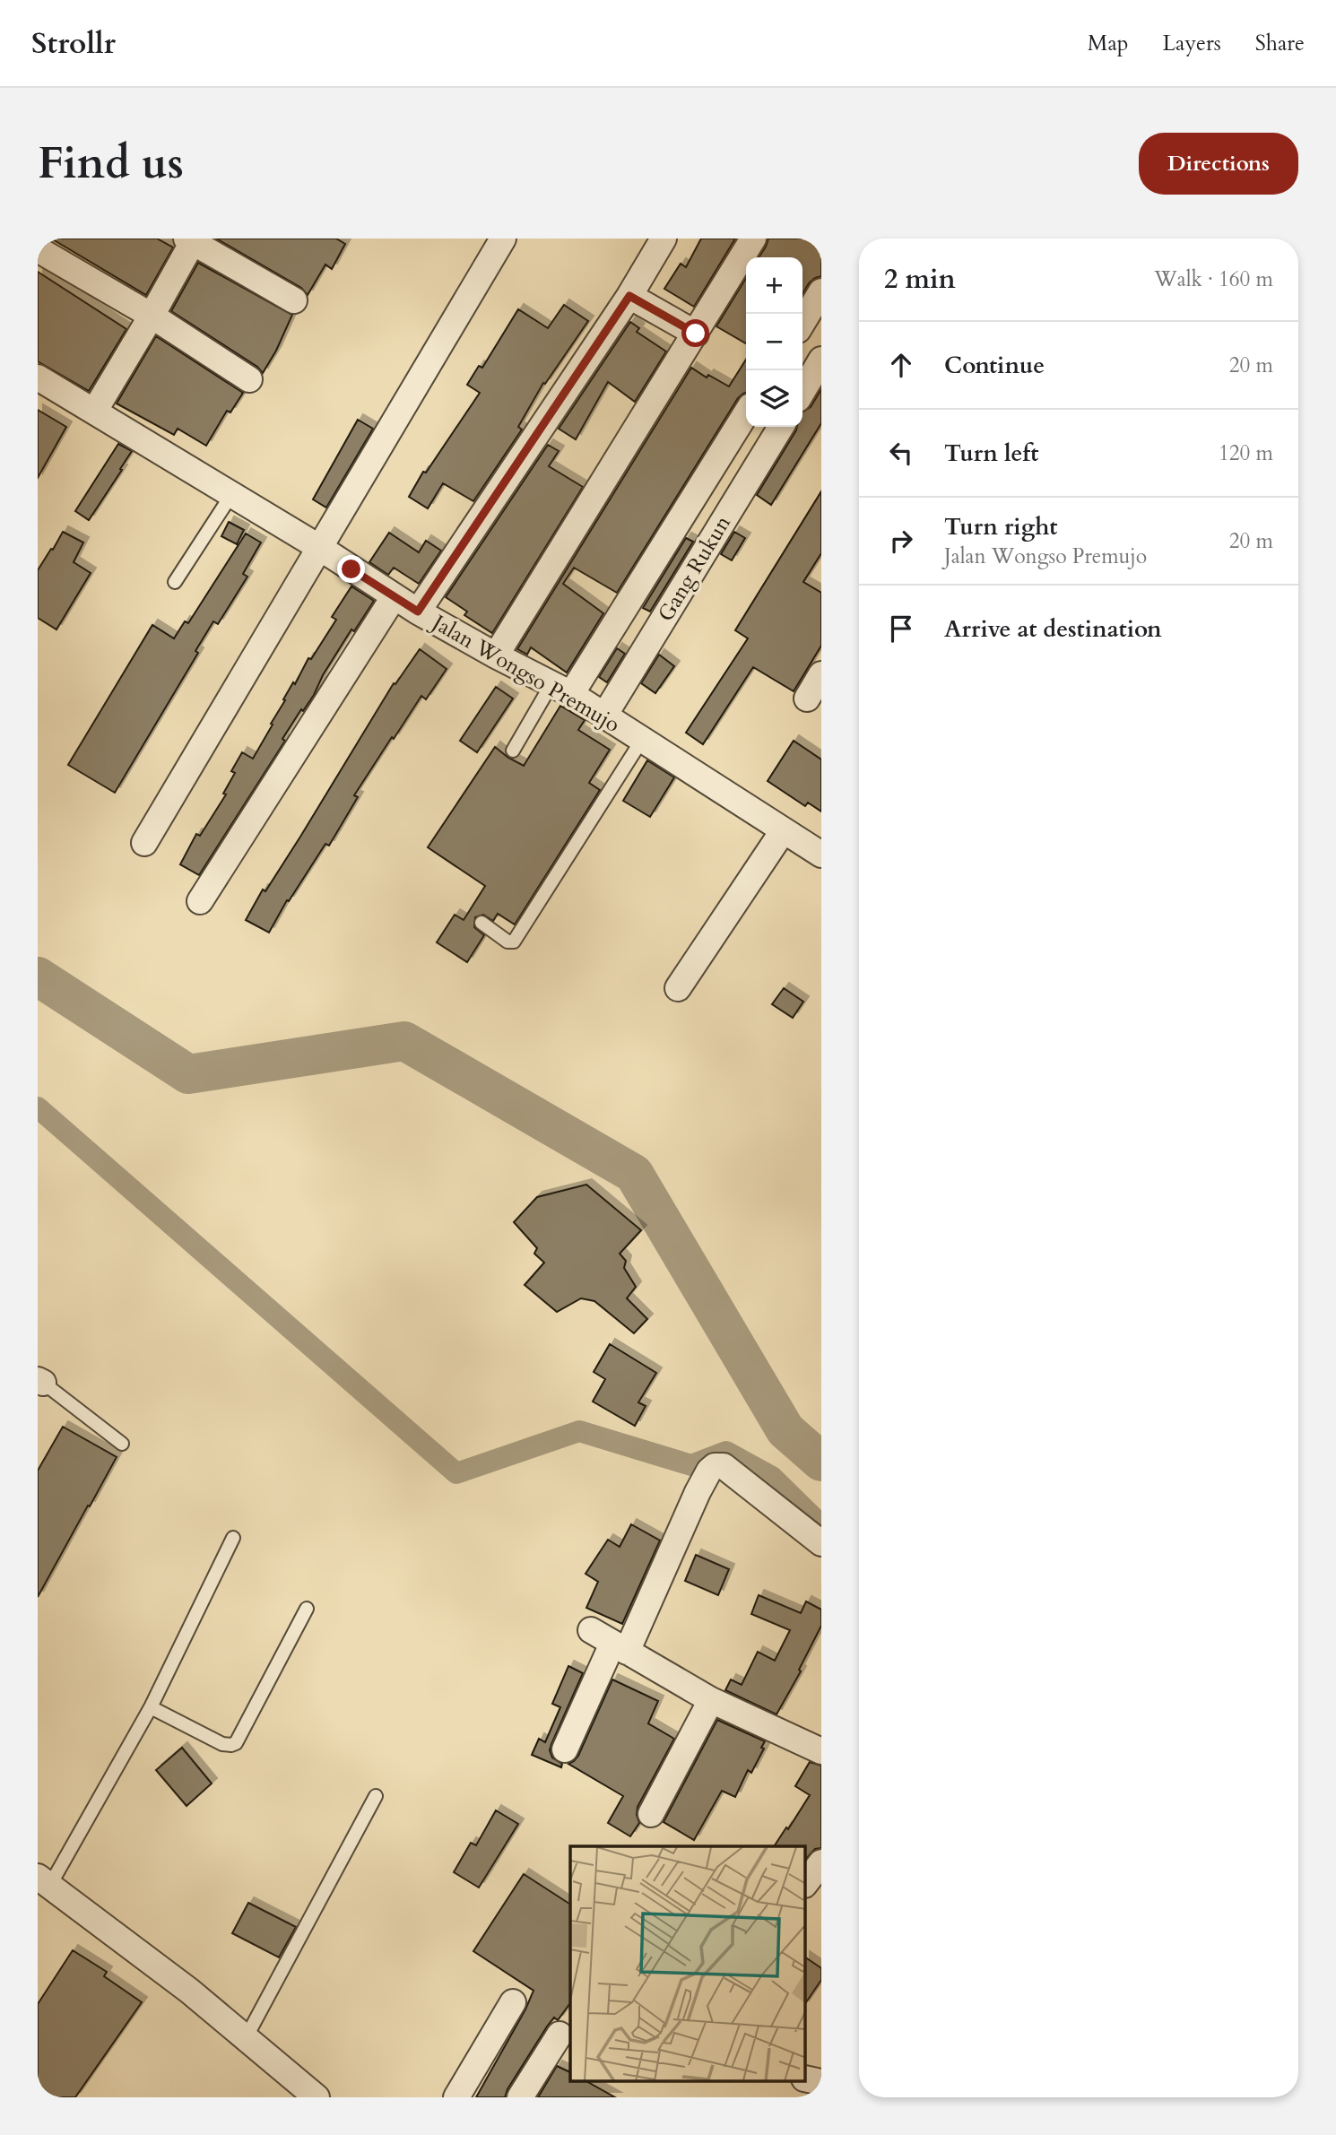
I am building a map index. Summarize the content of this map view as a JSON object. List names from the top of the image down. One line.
{"streets":{"street":["Gang Rukun","Jalan Wongso Premujo"]},"crossings":[["Gang Rukun","Jalan Wongso Premujo"]],"page":{"header":"Strollr","nav":["Map","Layers","Share"],"buttons":"Directions","title":"Find us","heading":["2 min","Walk · 160 m"],"map_buttons":["+","−"],"list":[["Continue","20 m"],["Turn left","120 m"],["Turn right","Jalan Wongso Premujo","20 m"],"Arrive at destination"]}}
